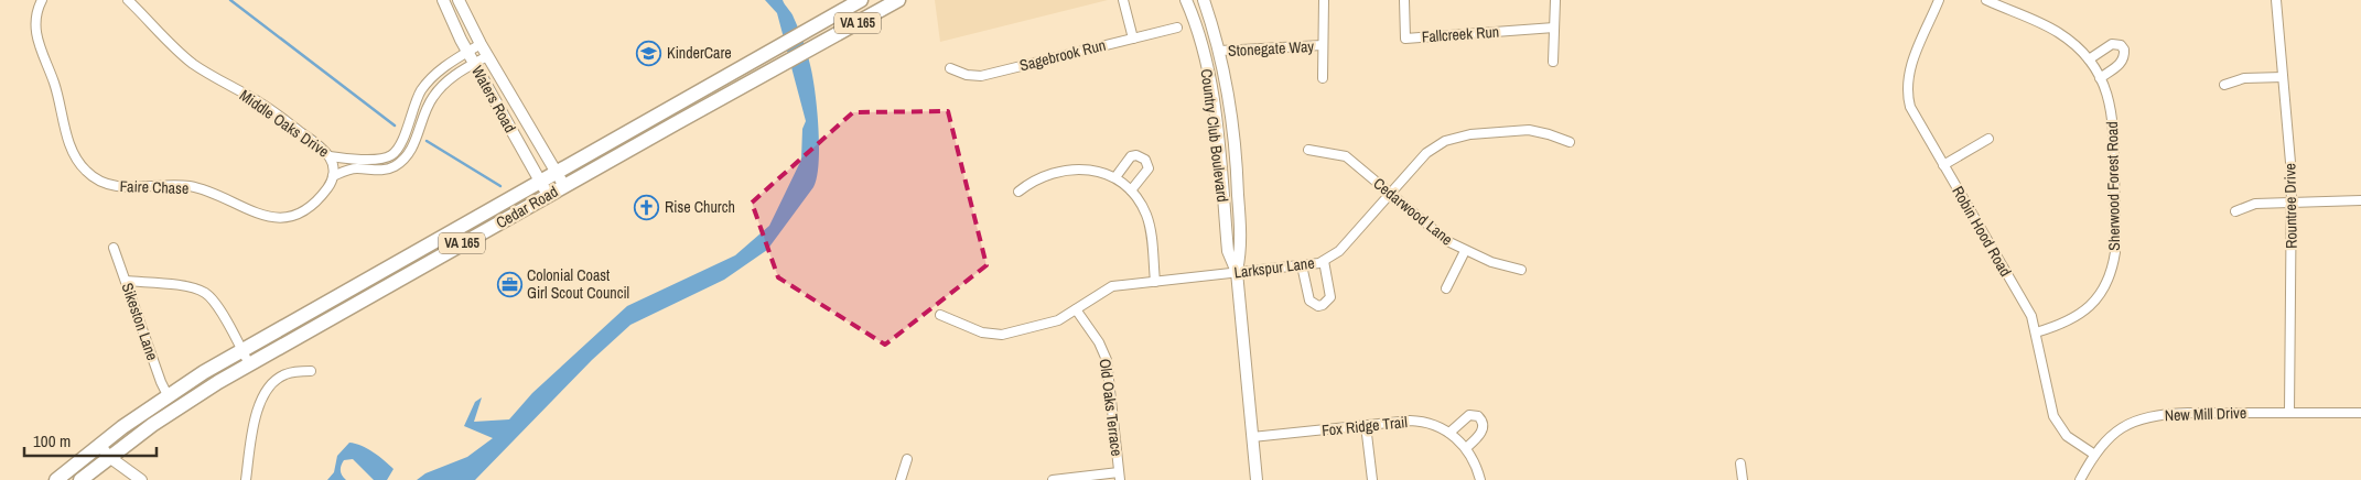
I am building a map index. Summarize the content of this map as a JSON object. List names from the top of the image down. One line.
{"streets":{"main road":["VA 165","Cedar Road"],"street":["Fallcreek Run","Stonegate Way","Sagebrook Run","Waters Road","Middle Oaks Drive","Country Club Boulevard","Sherwood Forest Road","Faire Chase","Rountree Drive","Cedarwood Lane","Robin Hood Road","Larkspur Lane","Sikeston Lane","Old Oaks Terrace","New Mill Drive","Fox Ridge Trail"]},"crossings":[["Stonegate Way","Country Club Boulevard"],["Waters Road","Middle Oaks Drive"],["Waters Road","Cedar Road"],["Middle Oaks Drive","Faire Chase"],["Country Club Boulevard","Larkspur Lane"],["Country Club Boulevard","Fox Ridge Trail"],["Sherwood Forest Road","Robin Hood Road"],["Rountree Drive","New Mill Drive"],["Cedar Road","Sikeston Lane"],["Cedarwood Lane","Larkspur Lane"],["Robin Hood Road","New Mill Drive"],["Larkspur Lane","Old Oaks Terrace"]],"places":{"school or university":["KinderCare"],"church":["Rise Church"],"office":["Colonial Coast Girl Scout Council"]},"scale_bar":"100 m"}
